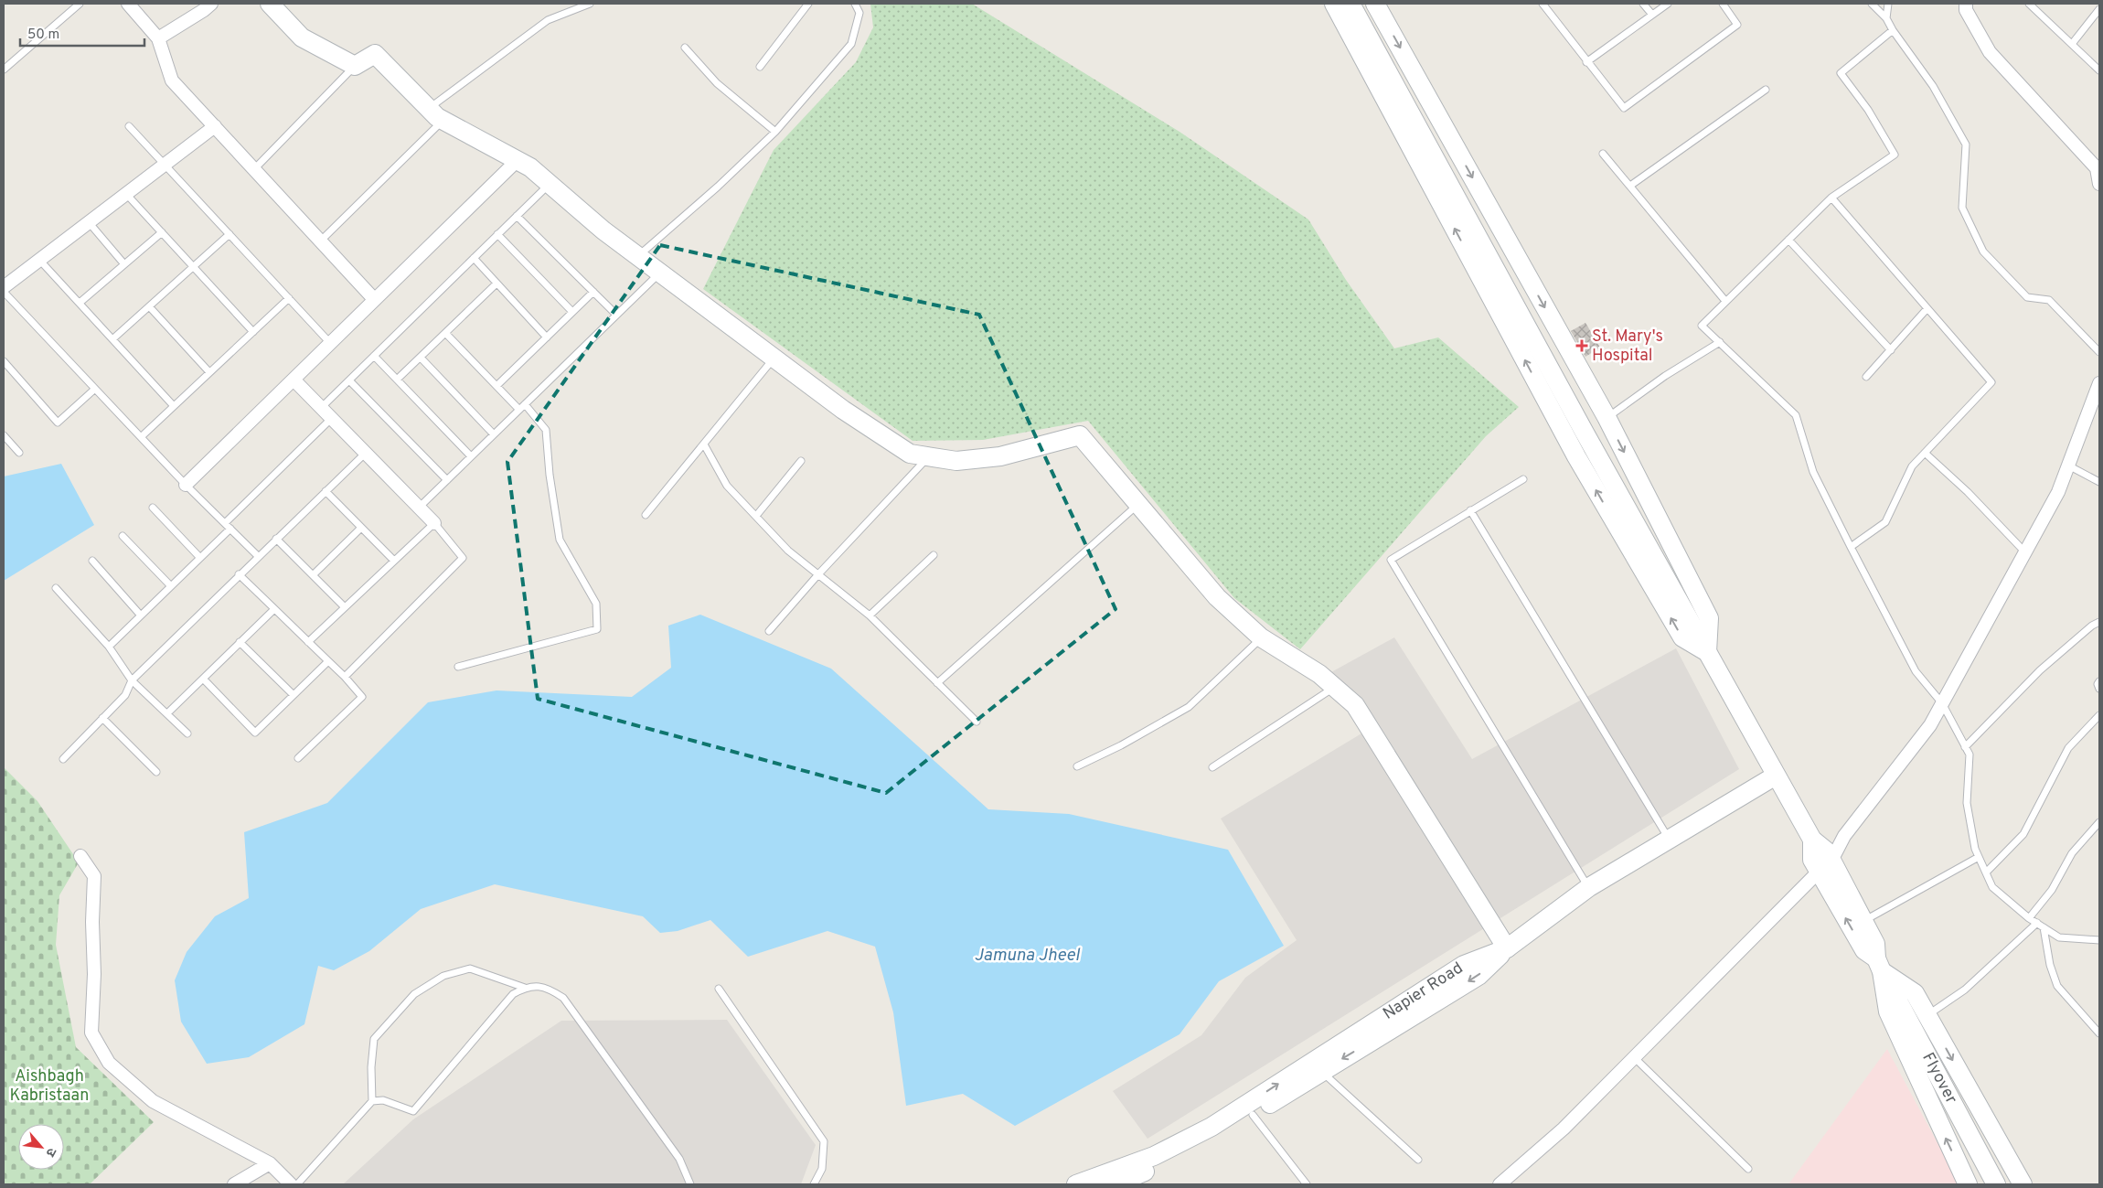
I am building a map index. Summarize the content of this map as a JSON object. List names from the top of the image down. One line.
{"streets":{"main road":["Napier Road","Flyover"]},"water":["Jamuna Jheel"],"parks":["Aishbagh Kabristaan"],"places":{"health":["St. Mary's Hospital"]},"scale_bar":"50 m","north":"bottom right"}
